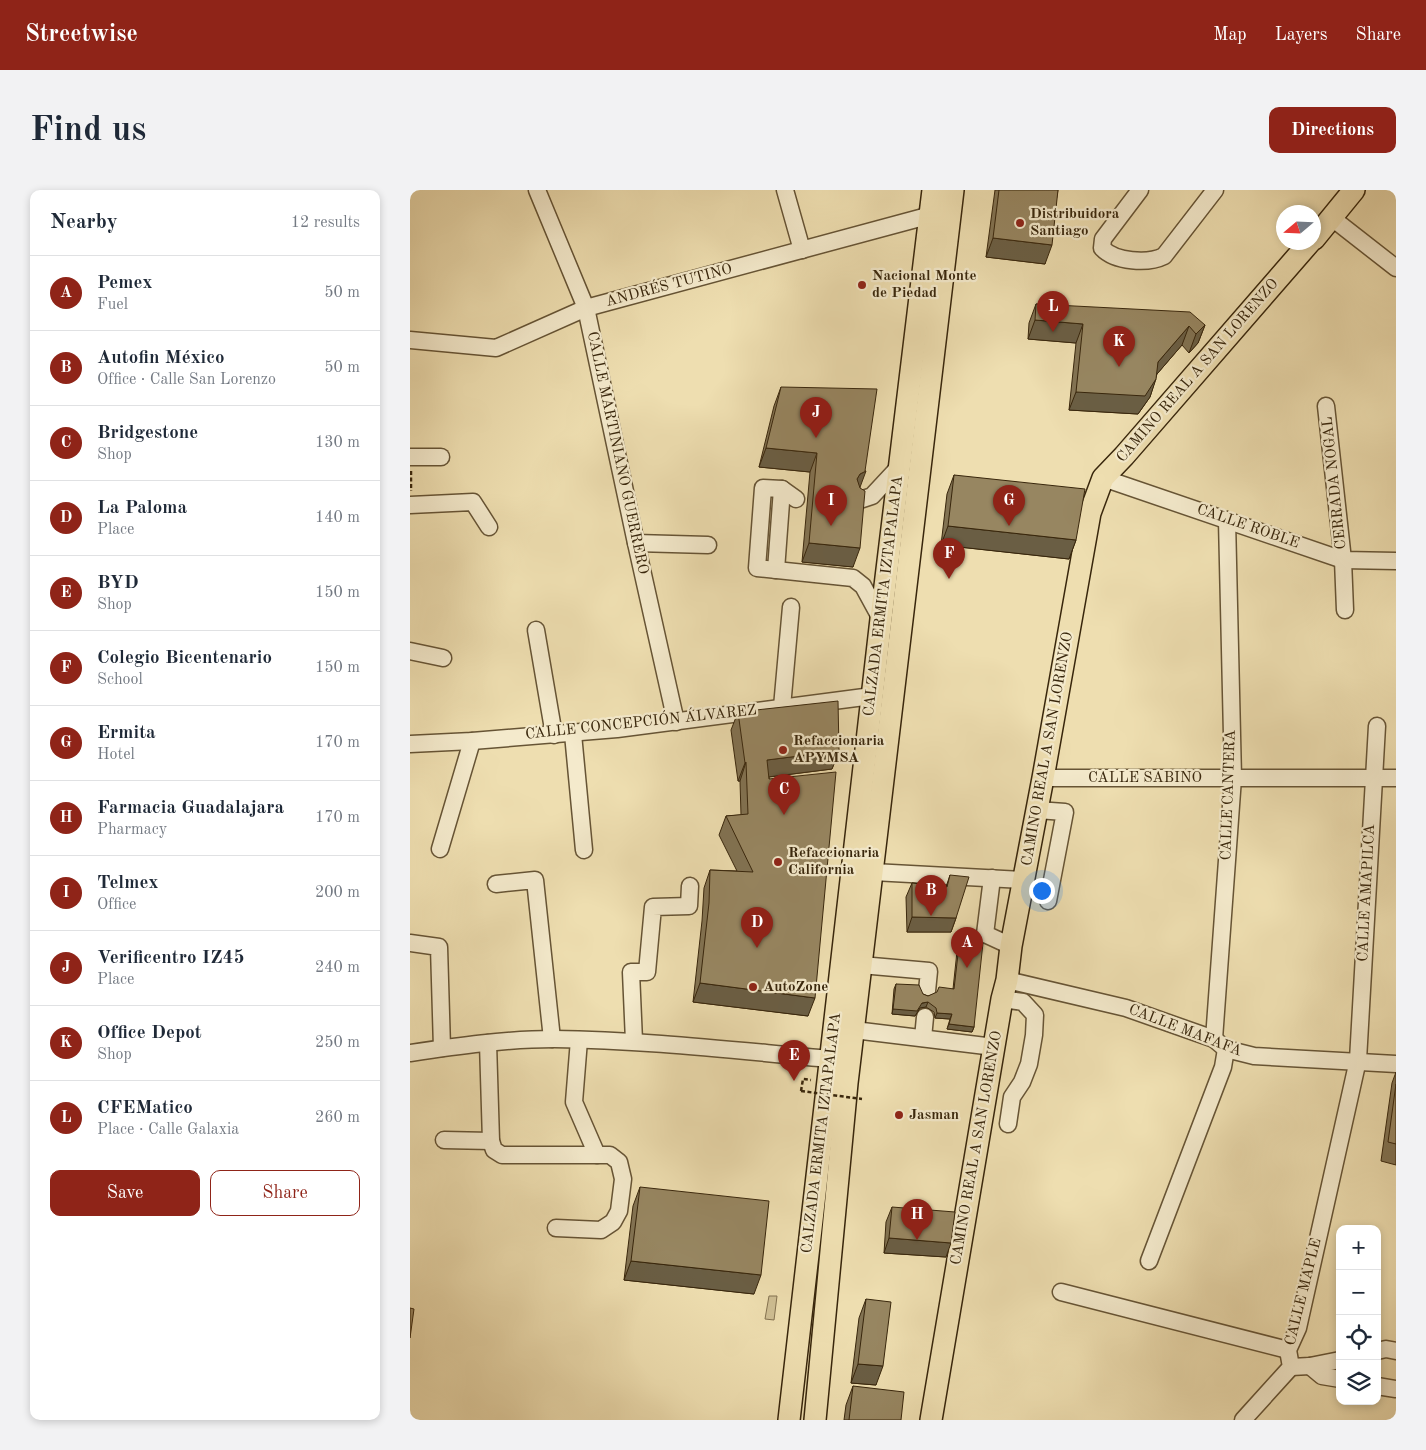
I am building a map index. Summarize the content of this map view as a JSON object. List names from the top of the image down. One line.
{"streets":{"main road":["CAMINO REAL A SAN LORENZO","CALZADA ERMITA IZTAPALAPA"],"street":["ANDRÉS TUTINO","CALLE MARTINIANO GUERRERO","CERRADA NOGAL","CALLE ROBLE","CALLE CONCEPCIÓN ÁLVAREZ","CALLE SABINO","CALLE CANTERA","CALLE AMAPILCA","CALLE MAFAFA","CALLE MAPLE"]},"crossings":[["ANDRÉS TUTINO","CALLE MARTINIANO GUERRERO"],["ANDRÉS TUTINO","CALZADA ERMITA IZTAPALAPA"],["CAMINO REAL A SAN LORENZO","CALLE ROBLE"],["CAMINO REAL A SAN LORENZO","CALLE SABINO"],["CAMINO REAL A SAN LORENZO","CALLE MAFAFA"],["CALLE MARTINIANO GUERRERO","CALLE CONCEPCIÓN ÁLVAREZ"],["CERRADA NOGAL","CALLE ROBLE"],["CALLE ROBLE","CALLE CANTERA"],["CALZADA ERMITA IZTAPALAPA","CALLE CONCEPCIÓN ÁLVAREZ"],["CALLE SABINO","CALLE CANTERA"],["CALLE SABINO","CALLE AMAPILCA"],["CALLE CANTERA","CALLE MAFAFA"],["CALLE AMAPILCA","CALLE MAFAFA"],["CALLE AMAPILCA","CALLE MAPLE"],["CALLE MAFAFA","CALLE MAPLE"]],"places":["Distribuidora Santiago","Nacional Monte de Piedad","Refaccionaria APYMSA","Refaccionaria California","AutoZone","Jasman"],"north":"left","page":{"header":"Streetwise","nav":["Map","Layers","Share"],"buttons":["Directions",["Save","Share"]],"title":"Find us","heading":["Nearby","12 results"],"list":[{"mark":"A","name":"Pemex","note":"Fuel","value":"50 m"},{"mark":"B","name":"Autofin México","note":"Office · Calle San Lorenzo","value":"50 m"},{"mark":"C","name":"Bridgestone","note":"Shop","value":"130 m"},{"mark":"D","name":"La Paloma","note":"Place","value":"140 m"},{"mark":"E","name":"BYD","note":"Shop","value":"150 m"},{"mark":"F","name":"Colegio Bicentenario","note":"School","value":"150 m"},{"mark":"G","name":"Ermita","note":"Hotel","value":"170 m"},{"mark":"H","name":"Farmacia Guadalajara","note":"Pharmacy","value":"170 m"},{"mark":"I","name":"Telmex","note":"Office","value":"200 m"},{"mark":"J","name":"Verificentro IZ45","note":"Place","value":"240 m"},{"mark":"K","name":"Office Depot","note":"Shop","value":"250 m"},{"mark":"L","name":"CFEMatico","note":"Place · Calle Galaxia","value":"260 m"}],"pins":["L","K","J","G","I","F","C","B","D","A","E","H"],"map_buttons":["+","−"]}}
